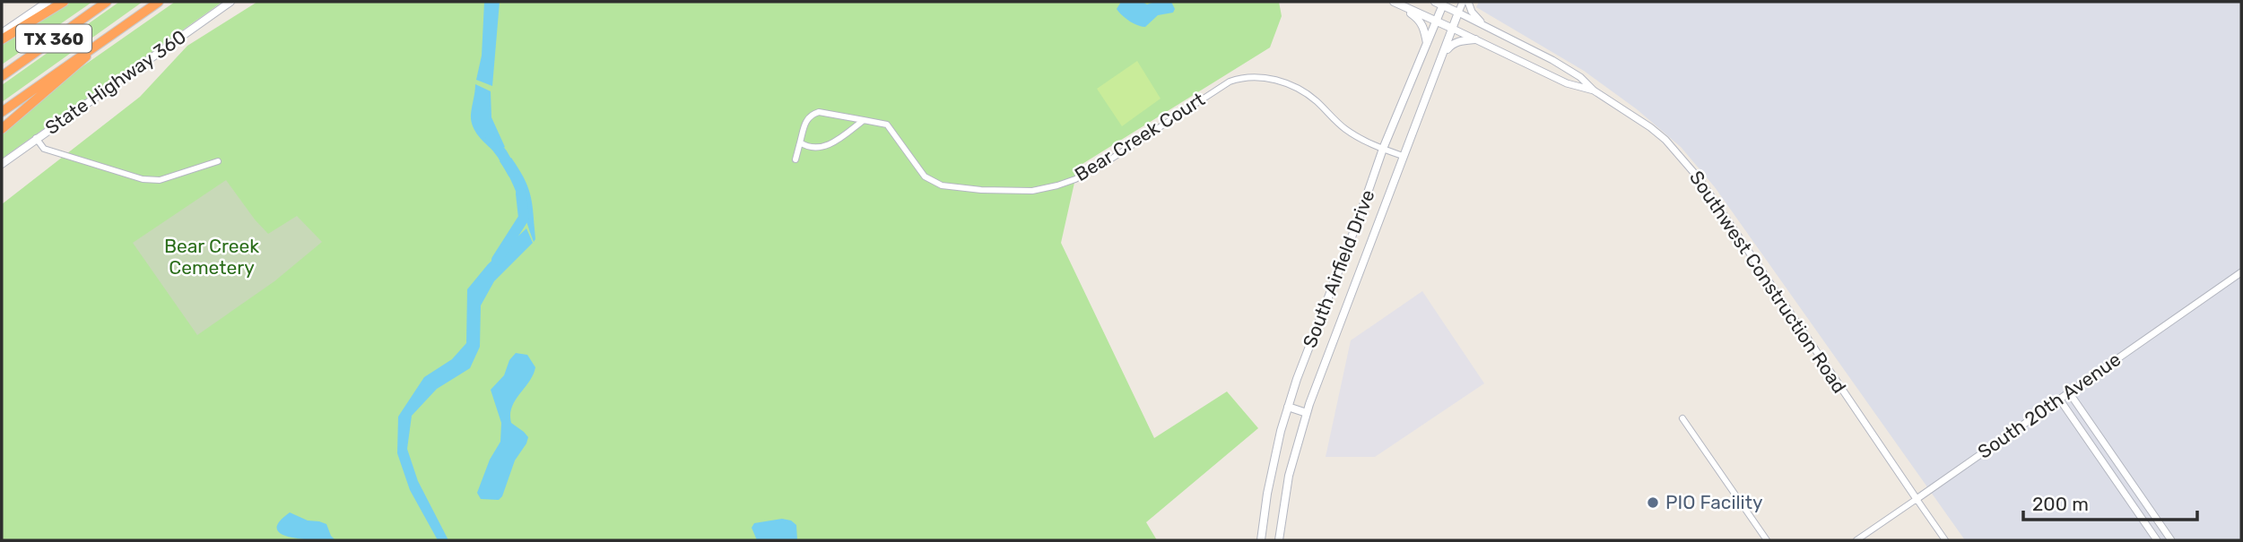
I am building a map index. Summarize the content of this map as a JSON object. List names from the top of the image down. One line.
{"streets":{"highway":["TX 360"],"main road":["State Highway 360","South Airfield Drive"],"street":["Bear Creek Court","Southwest Construction Road","South 20th Avenue"]},"crossings":[["Bear Creek Court","South Airfield Drive"],["South Airfield Drive","Southwest Construction Road"],["Southwest Construction Road","South 20th Avenue"]],"parks":["Bear Creek Cemetery"],"places":["PIO Facility"],"scale_bar":"200 m"}
